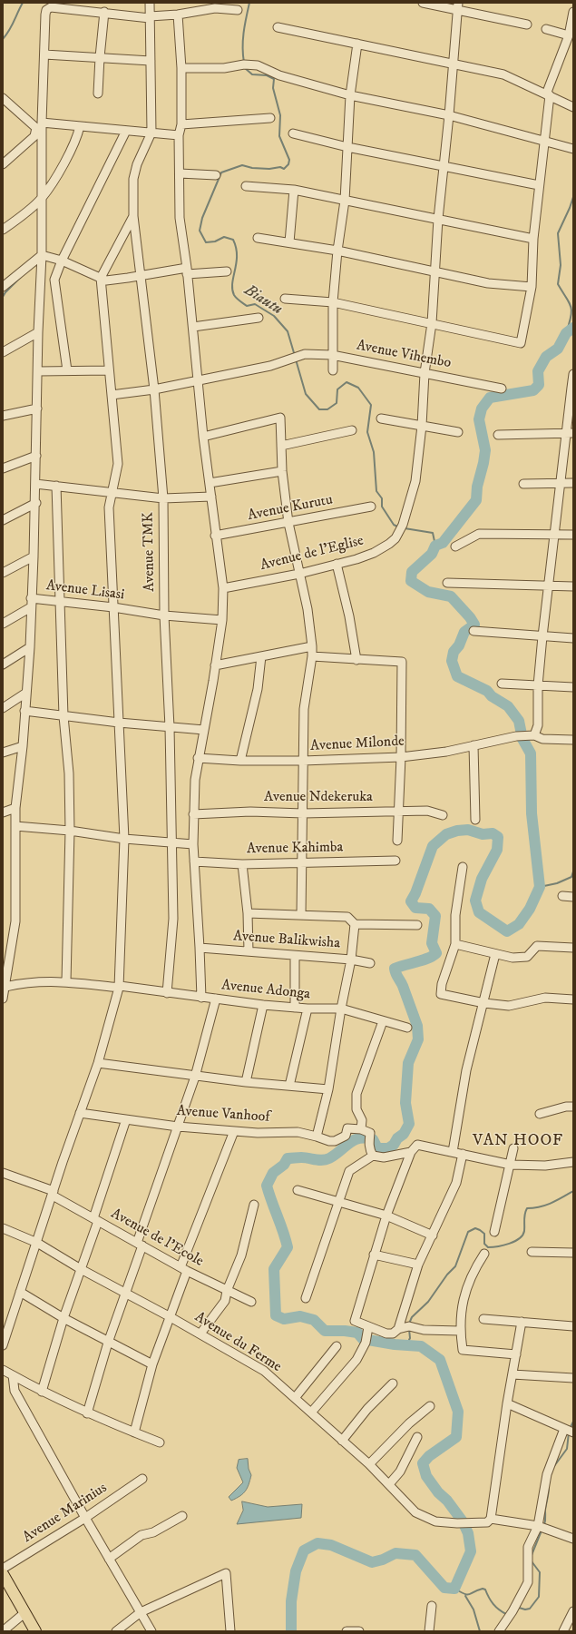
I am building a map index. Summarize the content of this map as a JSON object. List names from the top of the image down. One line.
{"streets":{"street":["Avenue Vihembo","Avenue Kurutu","Avenue TMK","Avenue de l'Eglise","Avenue Lisasi","Avenue Milonde","Avenue Ndekeruka","Avenue Kahimba","Avenue Balikwisha","Avenue Adonga","Avenue Vanhoof","Avenue de l'Ecole","Avenue du Ferme","Avenue Marinius"]},"crossings":[["Avenue Vihembo","Avenue TMK"],["Avenue TMK","Avenue Lisasi"],["Avenue TMK","Avenue Adonga"]],"districts":["VAN HOOF"],"water":["Biautu"]}
